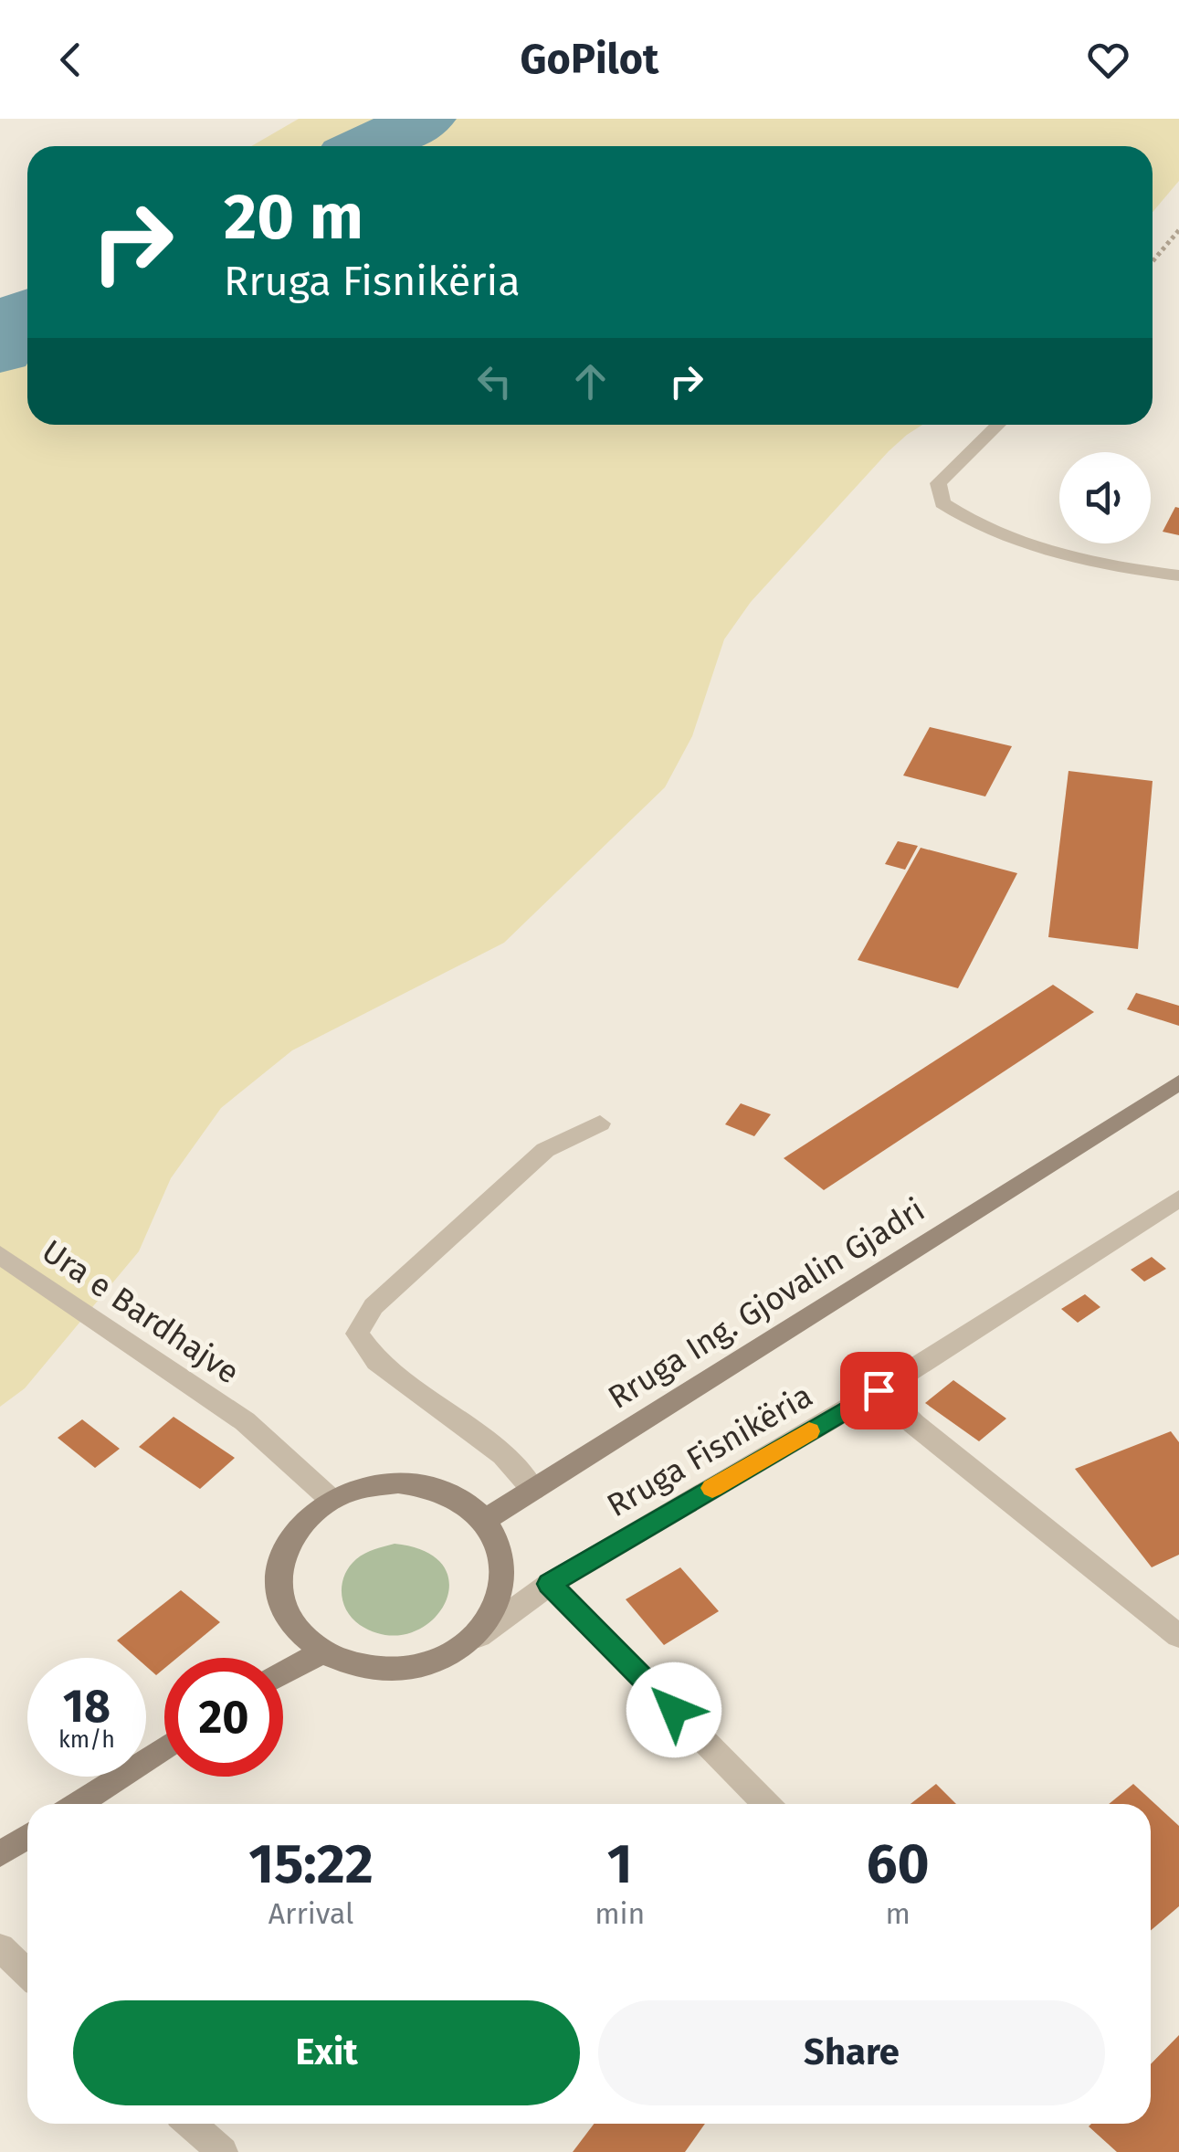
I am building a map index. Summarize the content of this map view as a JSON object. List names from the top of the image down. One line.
{"streets":{"main road":["Rruga Ing. Gjovalin Gjadri"],"street":["Ura e Bardhajve","Rruga Fisnikëria"]},"crossings":[["Rruga Ing. Gjovalin Gjadri","Ura e Bardhajve"],["Rruga Ing. Gjovalin Gjadri","Rruga Fisnikëria"],["Ura e Bardhajve","Rruga Fisnikëria"]],"page":{"header":"GoPilot","turn":["20 m","Rruga Fisnikëria"],"speed":"18 km/h","limit":"20","eta":["15:22","Arrival","1","min","60","m"],"buttons":["Exit","Share"]}}
